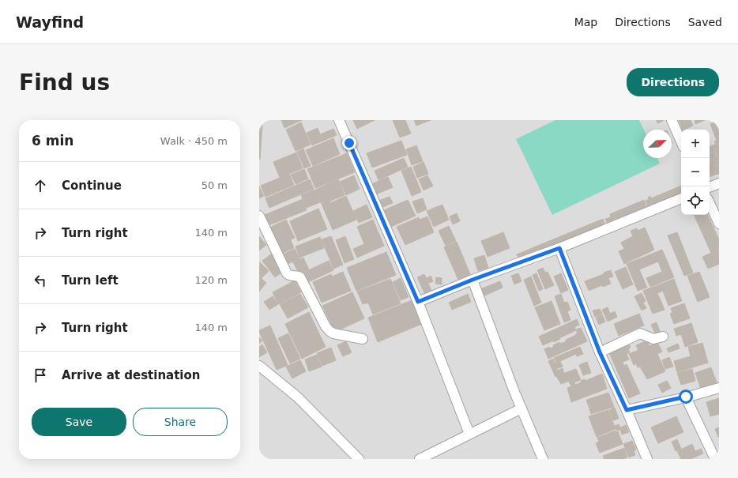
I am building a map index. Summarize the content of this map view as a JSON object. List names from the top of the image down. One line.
{"north":"top right","page":{"header":"Wayfind","nav":["Map","Directions","Saved"],"buttons":["Directions",["Save","Share"]],"title":"Find us","heading":["6 min","Walk · 450 m"],"map_buttons":["+","−"],"list":[["Continue","50 m"],["Turn right","140 m"],["Turn left","120 m"],["Turn right","140 m"],"Arrive at destination"]}}
